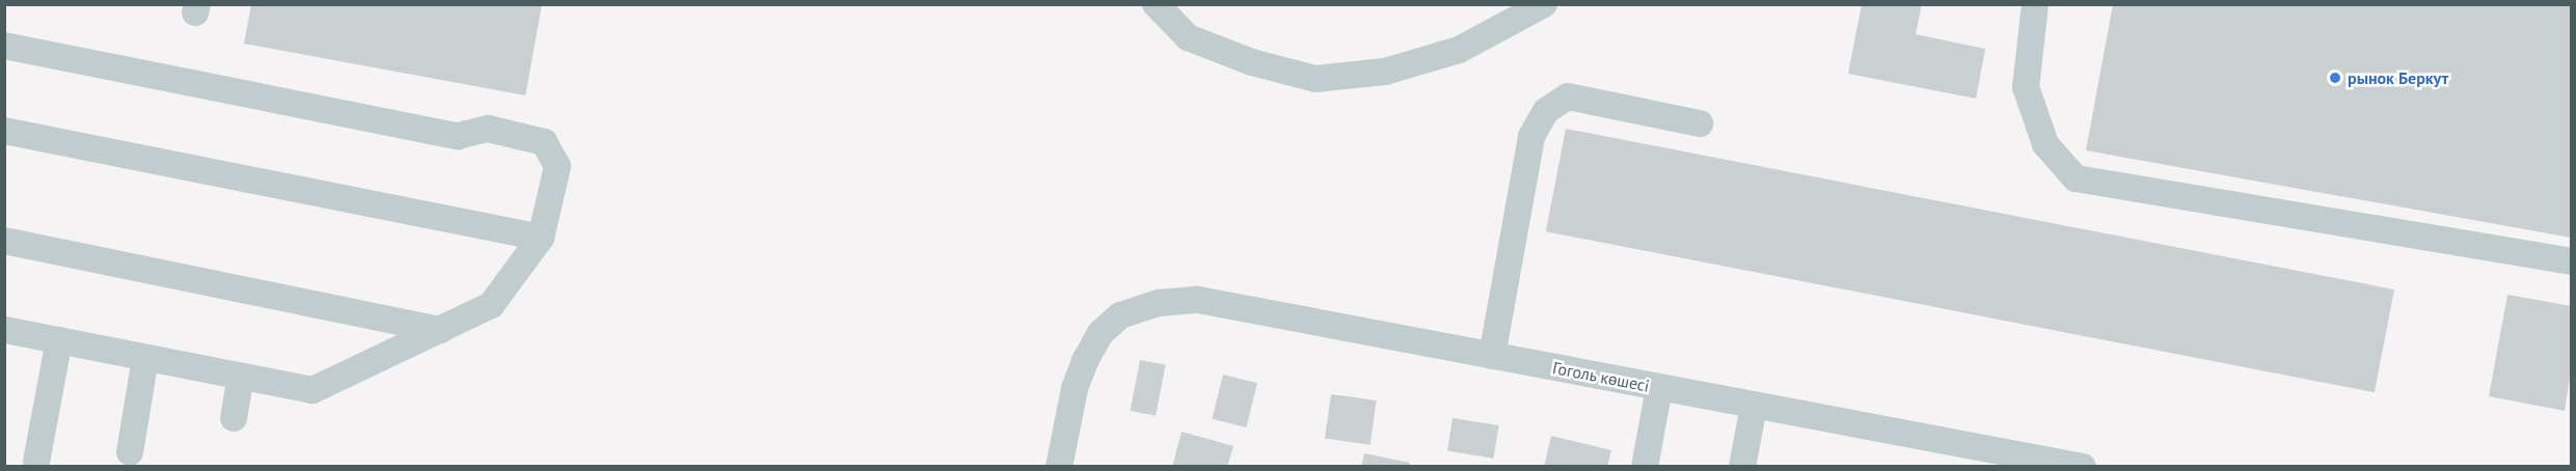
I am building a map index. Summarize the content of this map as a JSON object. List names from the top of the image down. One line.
{"streets":{"street":["Гоголь көшесі"]},"places":["рынок Беркут"]}
